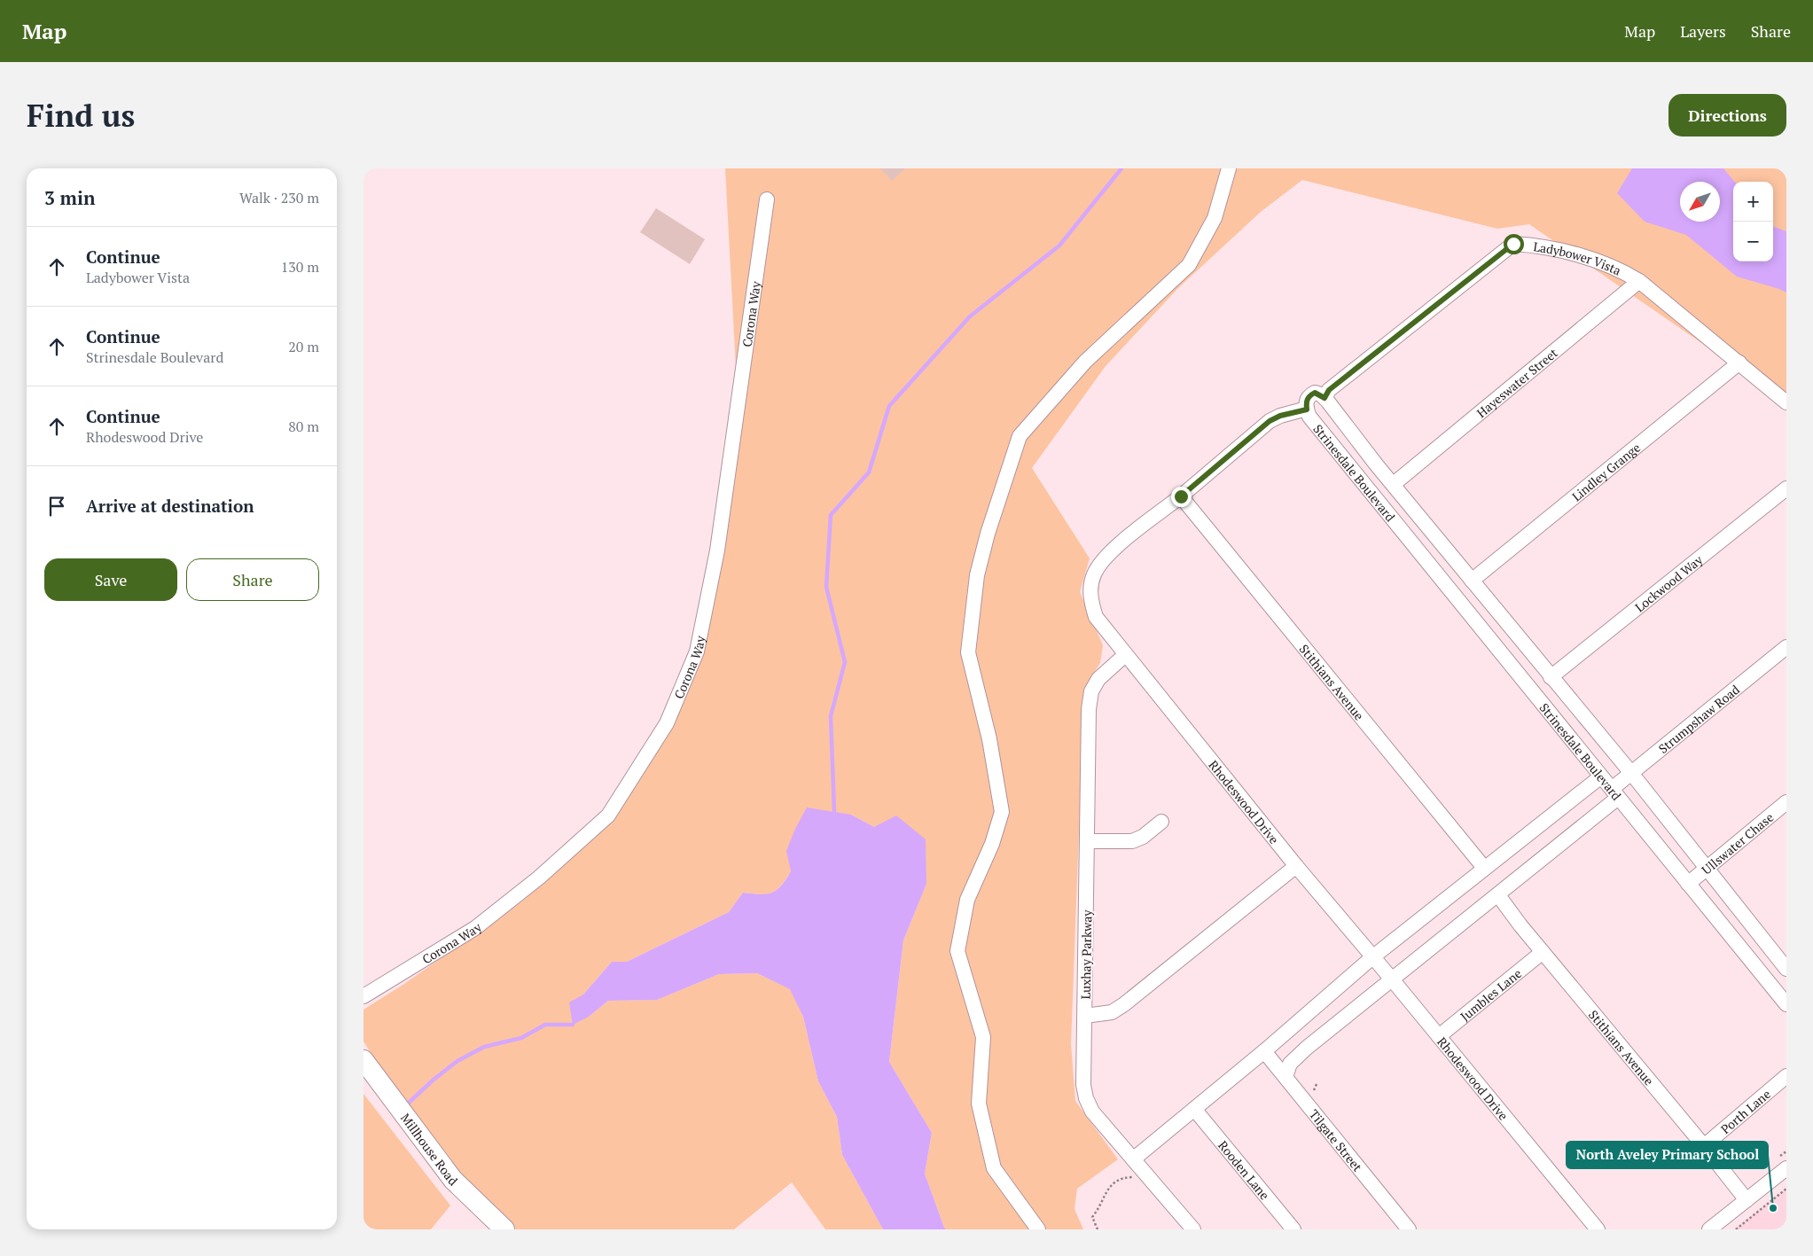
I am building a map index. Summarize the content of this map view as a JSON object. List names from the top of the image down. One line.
{"streets":{"main road":["Millhouse Road"],"street":["Ladybower Vista","Corona Way","Hayeswater Street","Lindley Grange","Strinesdale Boulevard","Lockwood Way","Stithians Avenue","Strumpshaw Road","Rhodeswood Drive","Ullswater Chase","Luxhay Parkway","Jumbles Lane","Porth Lane","Tilgate Street","Rooden Lane"]},"crossings":[["Ladybower Vista","Hayeswater Street"],["Ladybower Vista","Lindley Grange"],["Ladybower Vista","Strinesdale Boulevard"],["Hayeswater Street","Strinesdale Boulevard"],["Lindley Grange","Strinesdale Boulevard"],["Strinesdale Boulevard","Lockwood Way"],["Strinesdale Boulevard","Strumpshaw Road"],["Strinesdale Boulevard","Rhodeswood Drive"],["Strinesdale Boulevard","Ullswater Chase"],["Stithians Avenue","Strumpshaw Road"],["Stithians Avenue","Rhodeswood Drive"],["Stithians Avenue","Jumbles Lane"],["Stithians Avenue","Porth Lane"],["Strumpshaw Road","Rhodeswood Drive"],["Strumpshaw Road","Tilgate Street"],["Rhodeswood Drive","Luxhay Parkway"],["Rhodeswood Drive","Jumbles Lane"]],"places":["North Aveley Primary School"],"north":"bottom left","page":{"header":"Map","nav":["Map","Layers","Share"],"buttons":["Directions",["Save","Share"]],"title":"Find us","heading":["3 min","Walk · 230 m"],"map_buttons":["+","−"],"list":[["Continue","Ladybower Vista","130 m"],["Continue","Strinesdale Boulevard","20 m"],["Continue","Rhodeswood Drive","80 m"],"Arrive at destination"]}}
